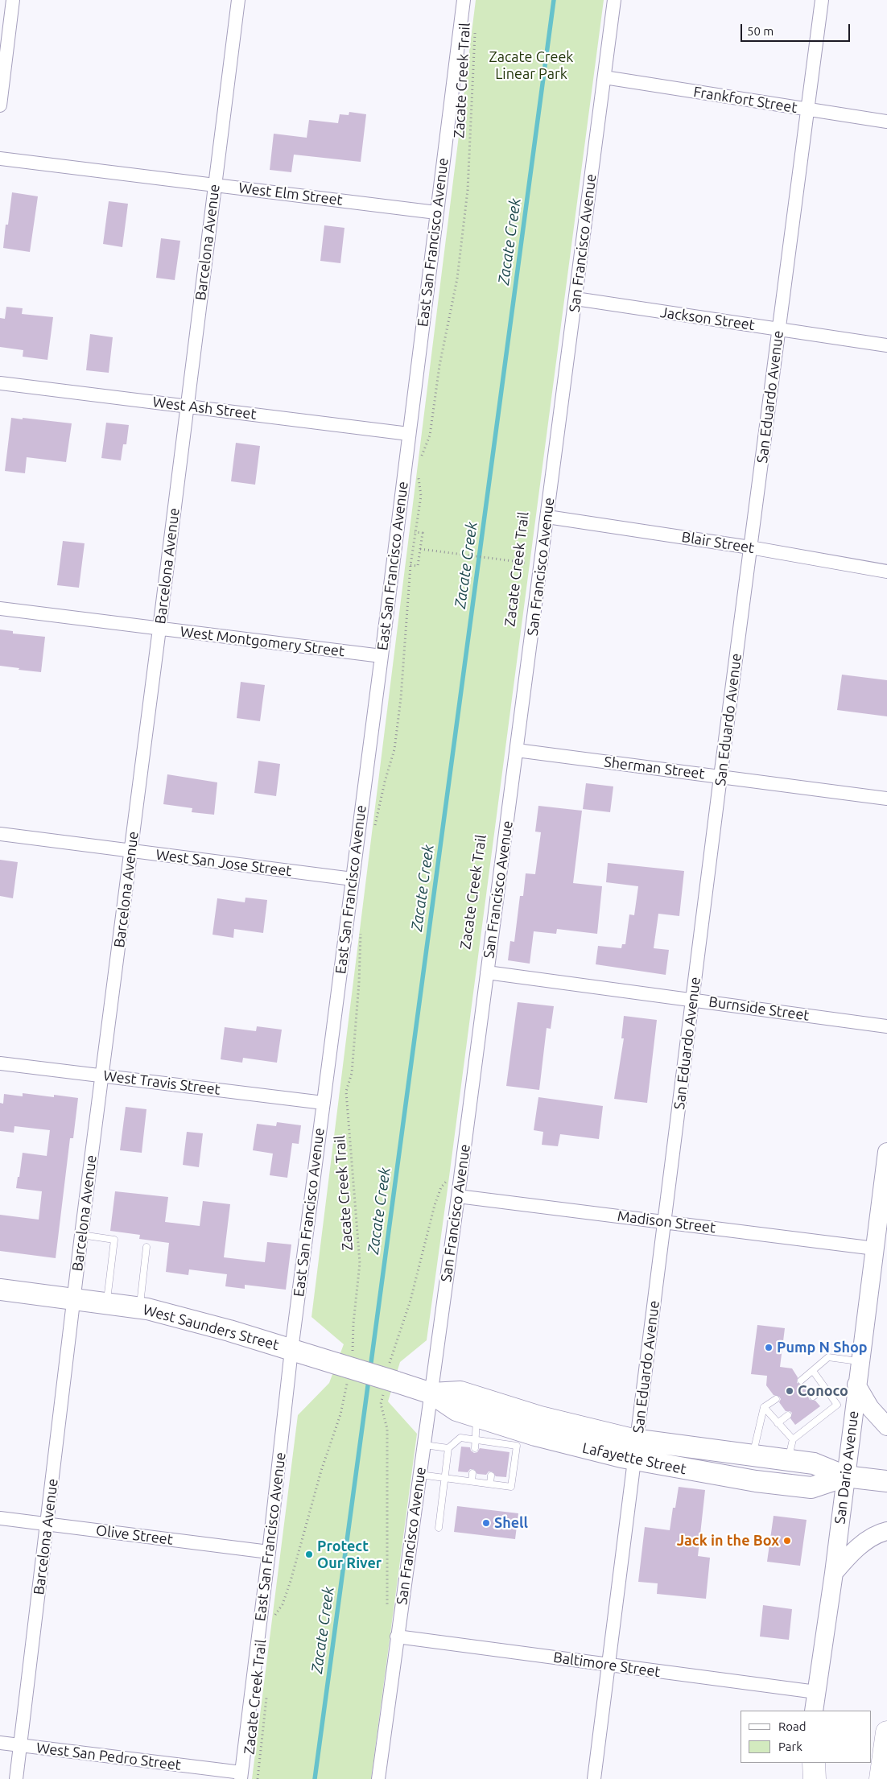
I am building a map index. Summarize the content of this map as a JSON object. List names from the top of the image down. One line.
{"streets":{"main road":["West Saunders Street","Lafayette Street","San Dario Avenue"],"street":["Frankfort Street","West Elm Street","Barcelona Avenue","East San Francisco Avenue","San Francisco Avenue","Jackson Street","San Eduardo Avenue","West Ash Street","Blair Street","West Montgomery Street","Sherman Street","West San Jose Street","Burnside Street","West Travis Street","Madison Street","Olive Street","Baltimore Street","West San Pedro Street"],"path":["Zacate Creek Trail"]},"crossings":[["Zacate Creek Trail","West Saunders Street"],["Frankfort Street","San Francisco Avenue"],["Frankfort Street","San Eduardo Avenue"],["West Elm Street","Barcelona Avenue"],["West Elm Street","East San Francisco Avenue"],["Barcelona Avenue","West Ash Street"],["Barcelona Avenue","West Montgomery Street"],["Barcelona Avenue","West San Jose Street"],["Barcelona Avenue","West Travis Street"],["Barcelona Avenue","West Saunders Street"],["Barcelona Avenue","Olive Street"],["Barcelona Avenue","West San Pedro Street"],["East San Francisco Avenue","West Ash Street"],["East San Francisco Avenue","West Montgomery Street"],["East San Francisco Avenue","West San Jose Street"],["East San Francisco Avenue","West Travis Street"],["East San Francisco Avenue","West Saunders Street"],["East San Francisco Avenue","Olive Street"],["East San Francisco Avenue","West San Pedro Street"],["San Francisco Avenue","Jackson Street"],["San Francisco Avenue","Blair Street"],["San Francisco Avenue","Sherman Street"],["San Francisco Avenue","Burnside Street"],["San Francisco Avenue","Madison Street"],["San Francisco Avenue","Lafayette Street"],["San Francisco Avenue","Baltimore Street"],["Jackson Street","San Eduardo Avenue"],["San Eduardo Avenue","Blair Street"],["San Eduardo Avenue","Sherman Street"],["San Eduardo Avenue","Burnside Street"],["San Eduardo Avenue","Madison Street"],["San Eduardo Avenue","Lafayette Street"],["San Eduardo Avenue","Baltimore Street"],["Madison Street","San Dario Avenue"],["West Saunders Street","Lafayette Street"],["Lafayette Street","San Dario Avenue"],["San Dario Avenue","Baltimore Street"]],"water":["Zacate Creek"],"parks":["Zacate Creek Linear Park"],"places":["Pump N Shop","Conoco","Shell","Jack in the Box","Protect Our River"],"legend":["Road","Park"],"scale_bar":"50 m"}
